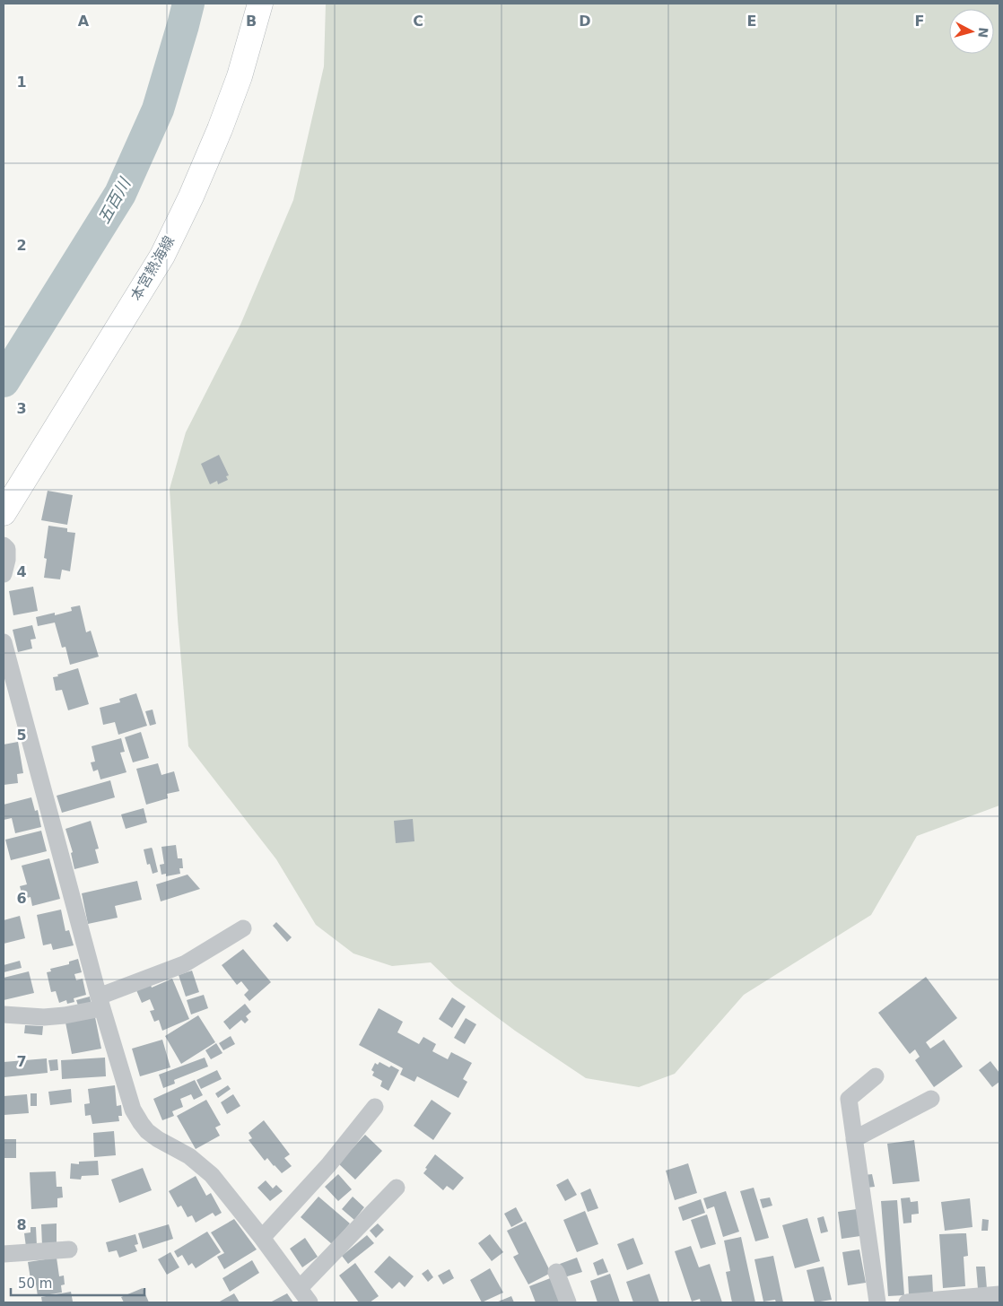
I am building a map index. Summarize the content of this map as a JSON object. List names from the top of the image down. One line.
{"streets":{"main road":["本宮熱海線"]},"water":["五百川"],"scale_bar":"50 m","north":"right","grid":{"columns":["A","B","C","D","E","F"],"rows":["1","2","3","4","5","6","7","8"]}}
